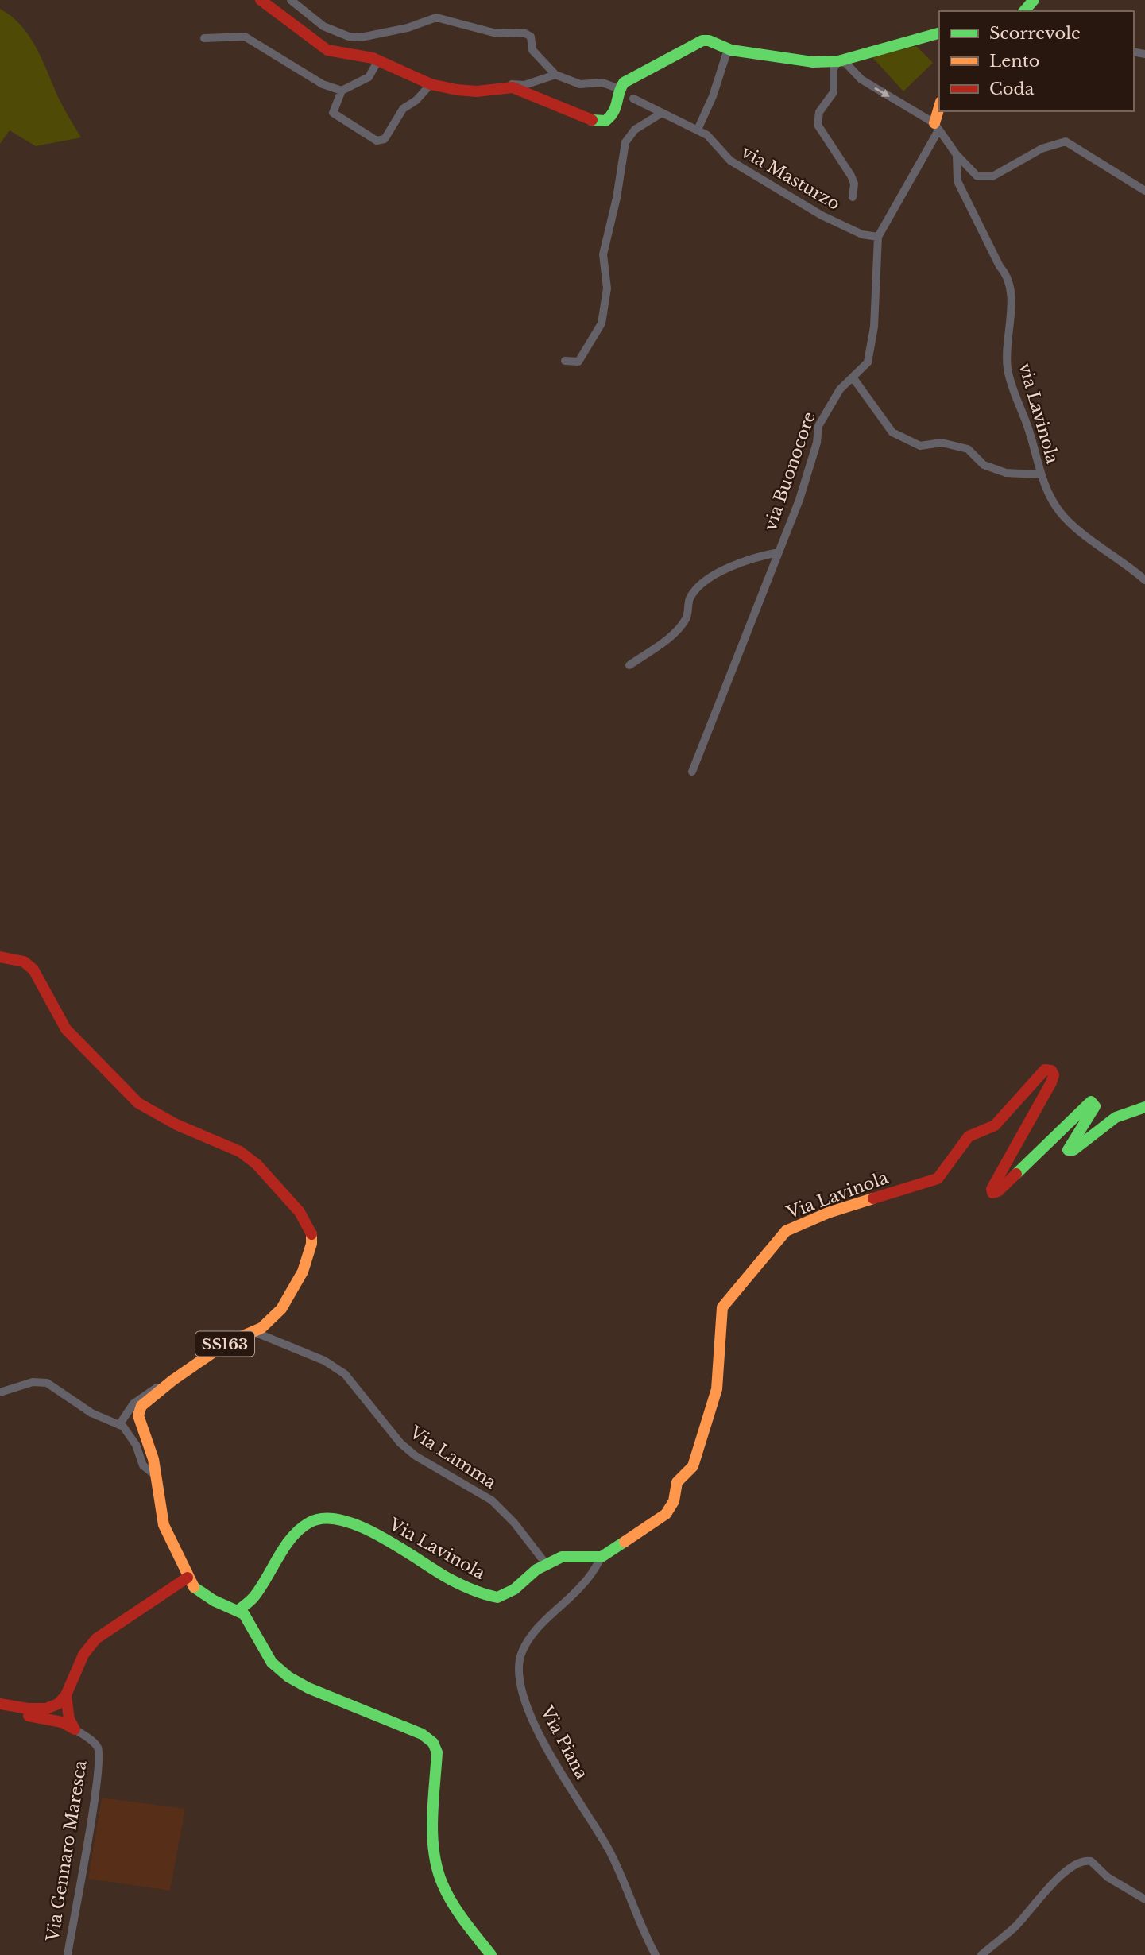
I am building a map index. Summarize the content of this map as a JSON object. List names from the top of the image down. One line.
{"streets":{"street":["via Masturzo","via Lavinola","via Buonocore","Via Lavinola","SS163","Via Lamma","Via Piana","Via Gennaro Maresca"]},"crossings":[["via Masturzo","via Buonocore"],["Via Lavinola","SS163"],["Via Lavinola","Via Lamma"],["Via Lavinola","Via Piana"],["SS163","Via Lamma"]],"legend":["Scorrevole","Lento","Coda"]}
